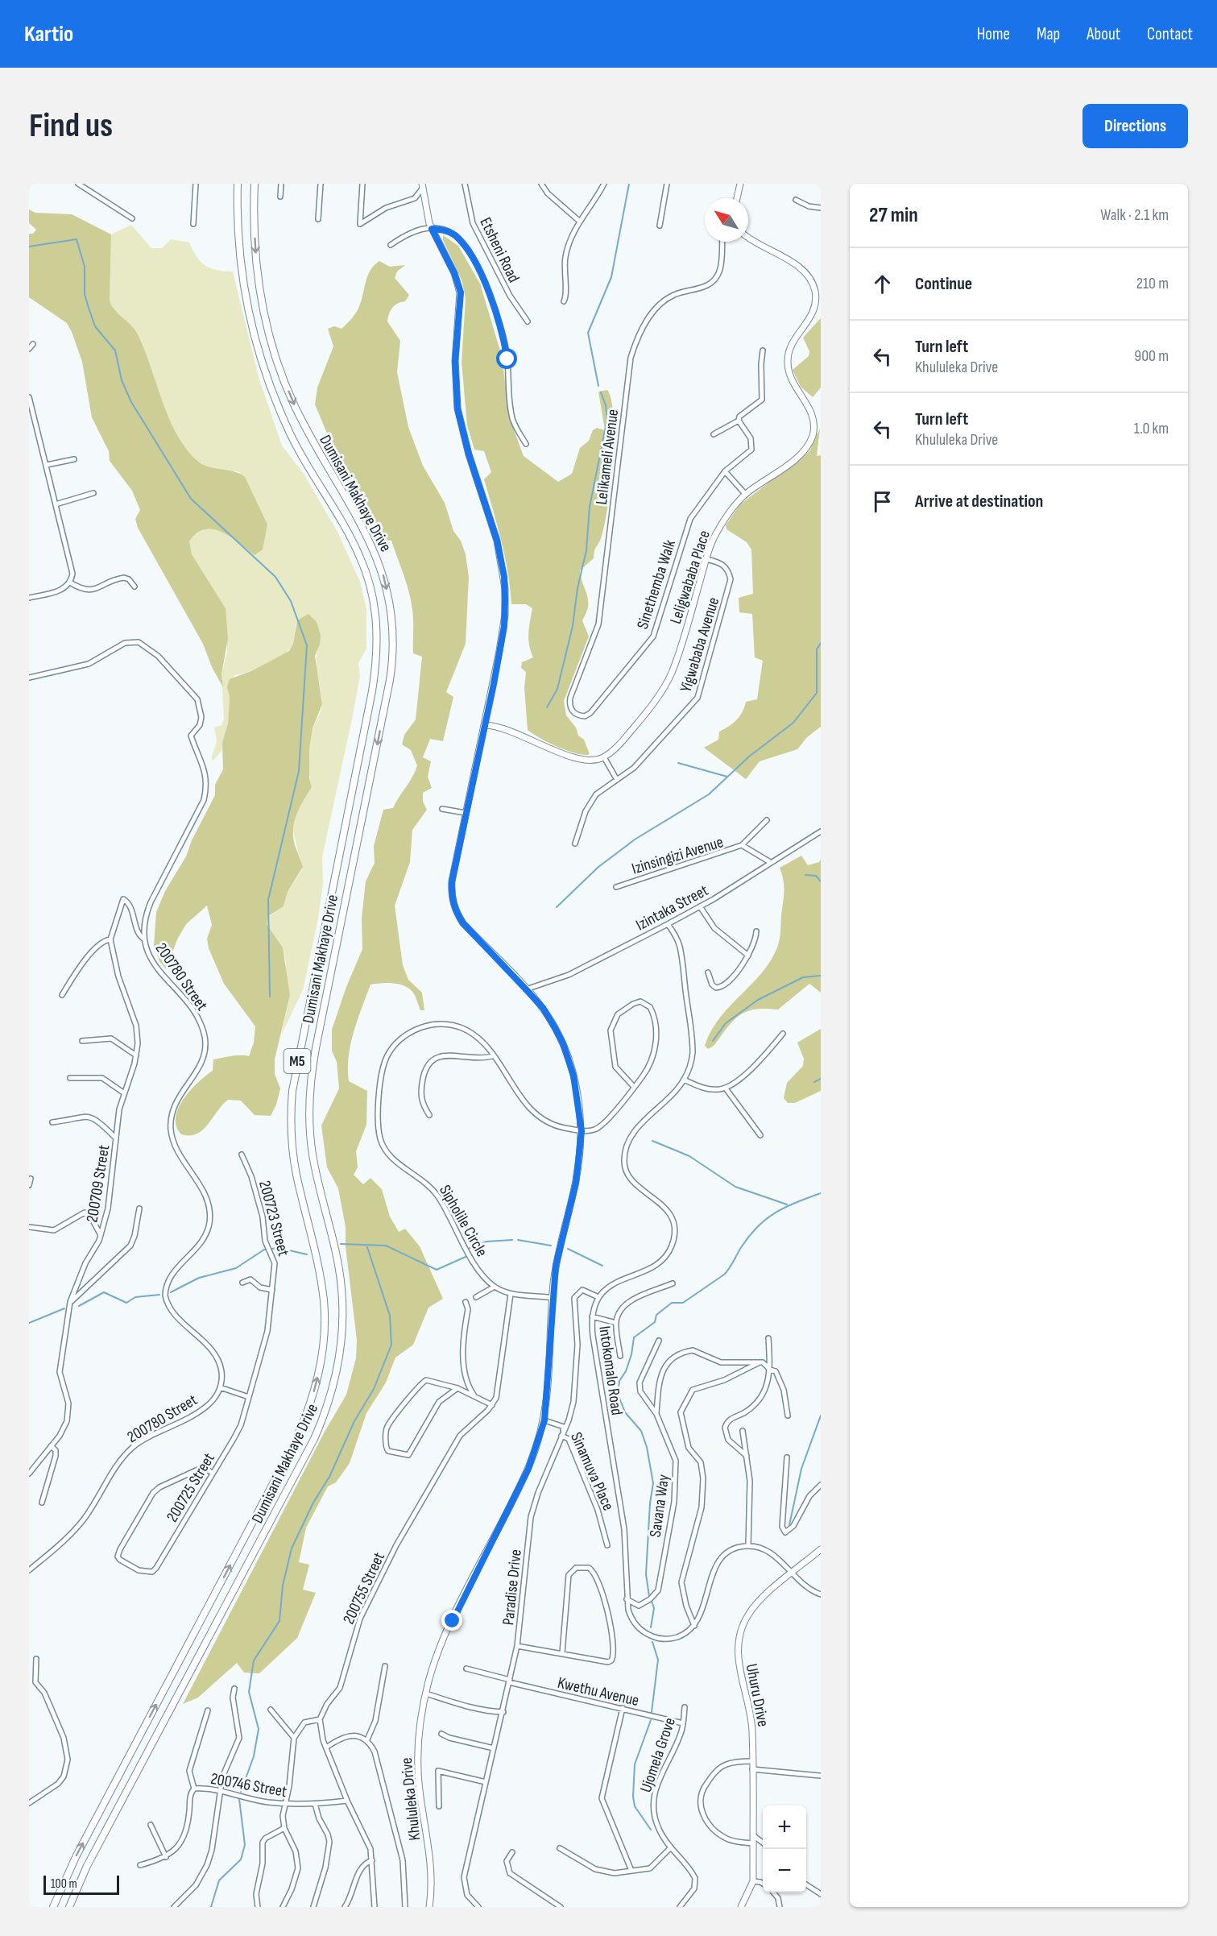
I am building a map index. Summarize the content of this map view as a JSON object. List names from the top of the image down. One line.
{"streets":{"main road":["Dumisani Makhaye Drive","M5"],"street":["Etsheni Road","Lelikameli Avenue","Leligwababa Place","Sinethemba Walk","Yigwababa Avenue","Izinsingizi Avenue","Izintaka Street","200780 Street","200709 Street","200723 Street","Sipholile Circle","Intokomalo Road","Sinamuva Place","200725 Street","Savana Way","Paradise Drive","200755 Street","Kwethu Avenue","Uhuru Drive","Ujomela Grove","200746 Street","Khululeka Drive"]},"crossings":[["Lelikameli Avenue","Sinethemba Walk"],["Leligwababa Place","Yigwababa Avenue"],["Izinsingizi Avenue","Izintaka Street"],["Izintaka Street","Khululeka Drive"],["200723 Street","200725 Street"],["Sipholile Circle","200755 Street"],["Sipholile Circle","Khululeka Drive"],["Intokomalo Road","Savana Way"],["Intokomalo Road","Paradise Drive"],["Sinamuva Place","Paradise Drive"],["Sinamuva Place","Khululeka Drive"],["Paradise Drive","Kwethu Avenue"],["Kwethu Avenue","Ujomela Grove"]],"scale_bar":"100 m","north":"top left","page":{"header":"Kartio","nav":["Home","Map","About","Contact"],"buttons":"Directions","title":"Find us","heading":["27 min","Walk · 2.1 km"],"list":[["Continue","210 m"],["Turn left","Khululeka Drive","900 m"],["Turn left","Khululeka Drive","1.0 km"],"Arrive at destination"],"map_buttons":["+","−"],"scale":"100 m"}}
